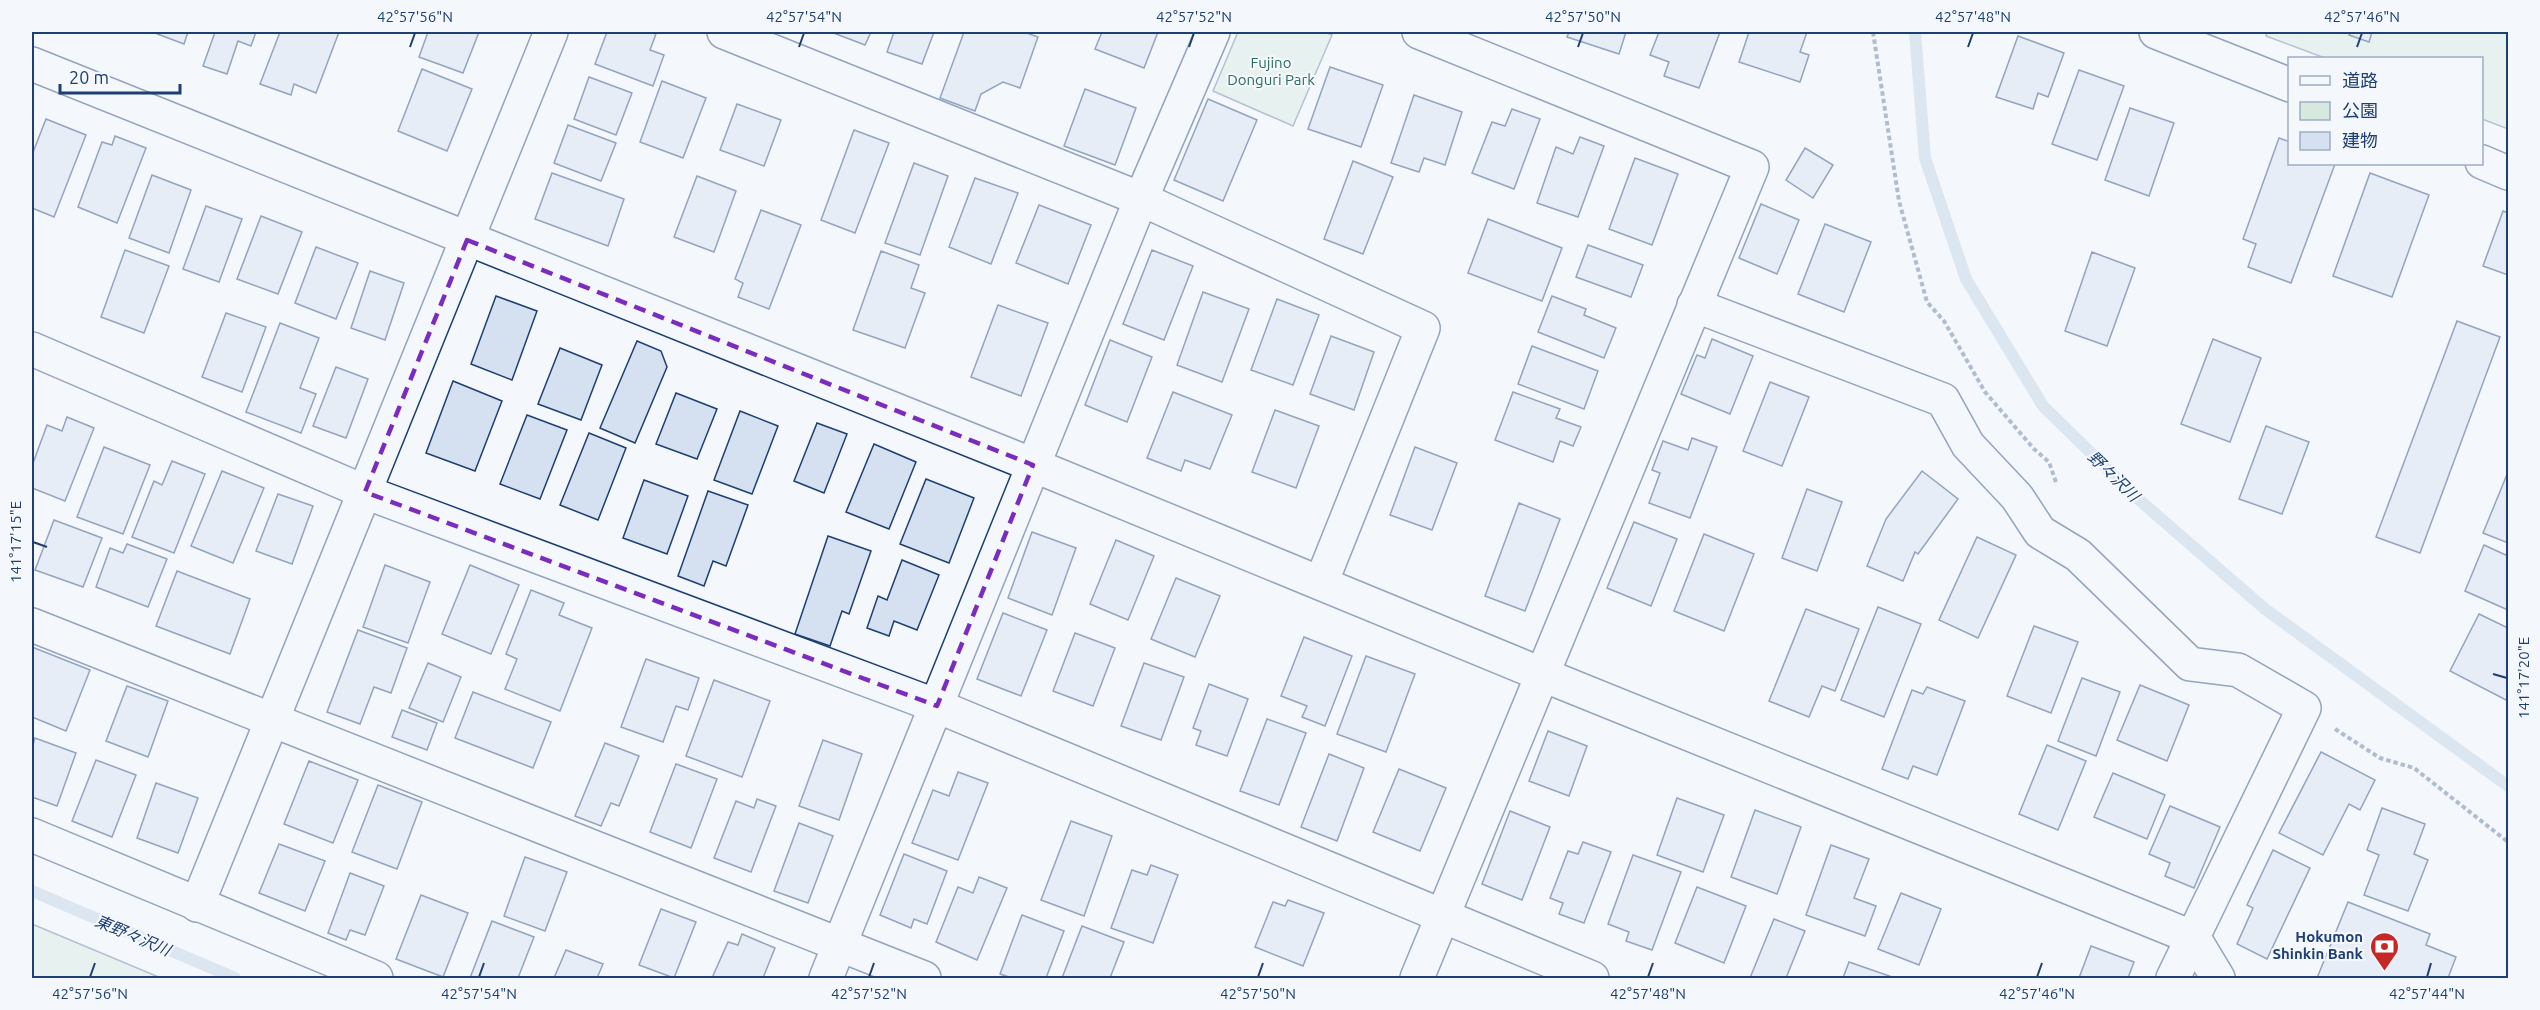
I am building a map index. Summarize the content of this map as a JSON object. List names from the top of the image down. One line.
{"water":["野々沢川","東野々沢川"],"parks":["Fujino Donguri Park"],"places":{"bank":["Hokumon Shinkin Bank"]},"legend":["道路","公園","建物"],"scale_bar":"20 m","coordinates":["42°57'56\"N","42°57'54\"N","42°57'52\"N","42°57'50\"N","42°57'48\"N","42°57'46\"N","141°17'15\"E","141°17'20\"E","42°57'44\"N"]}
